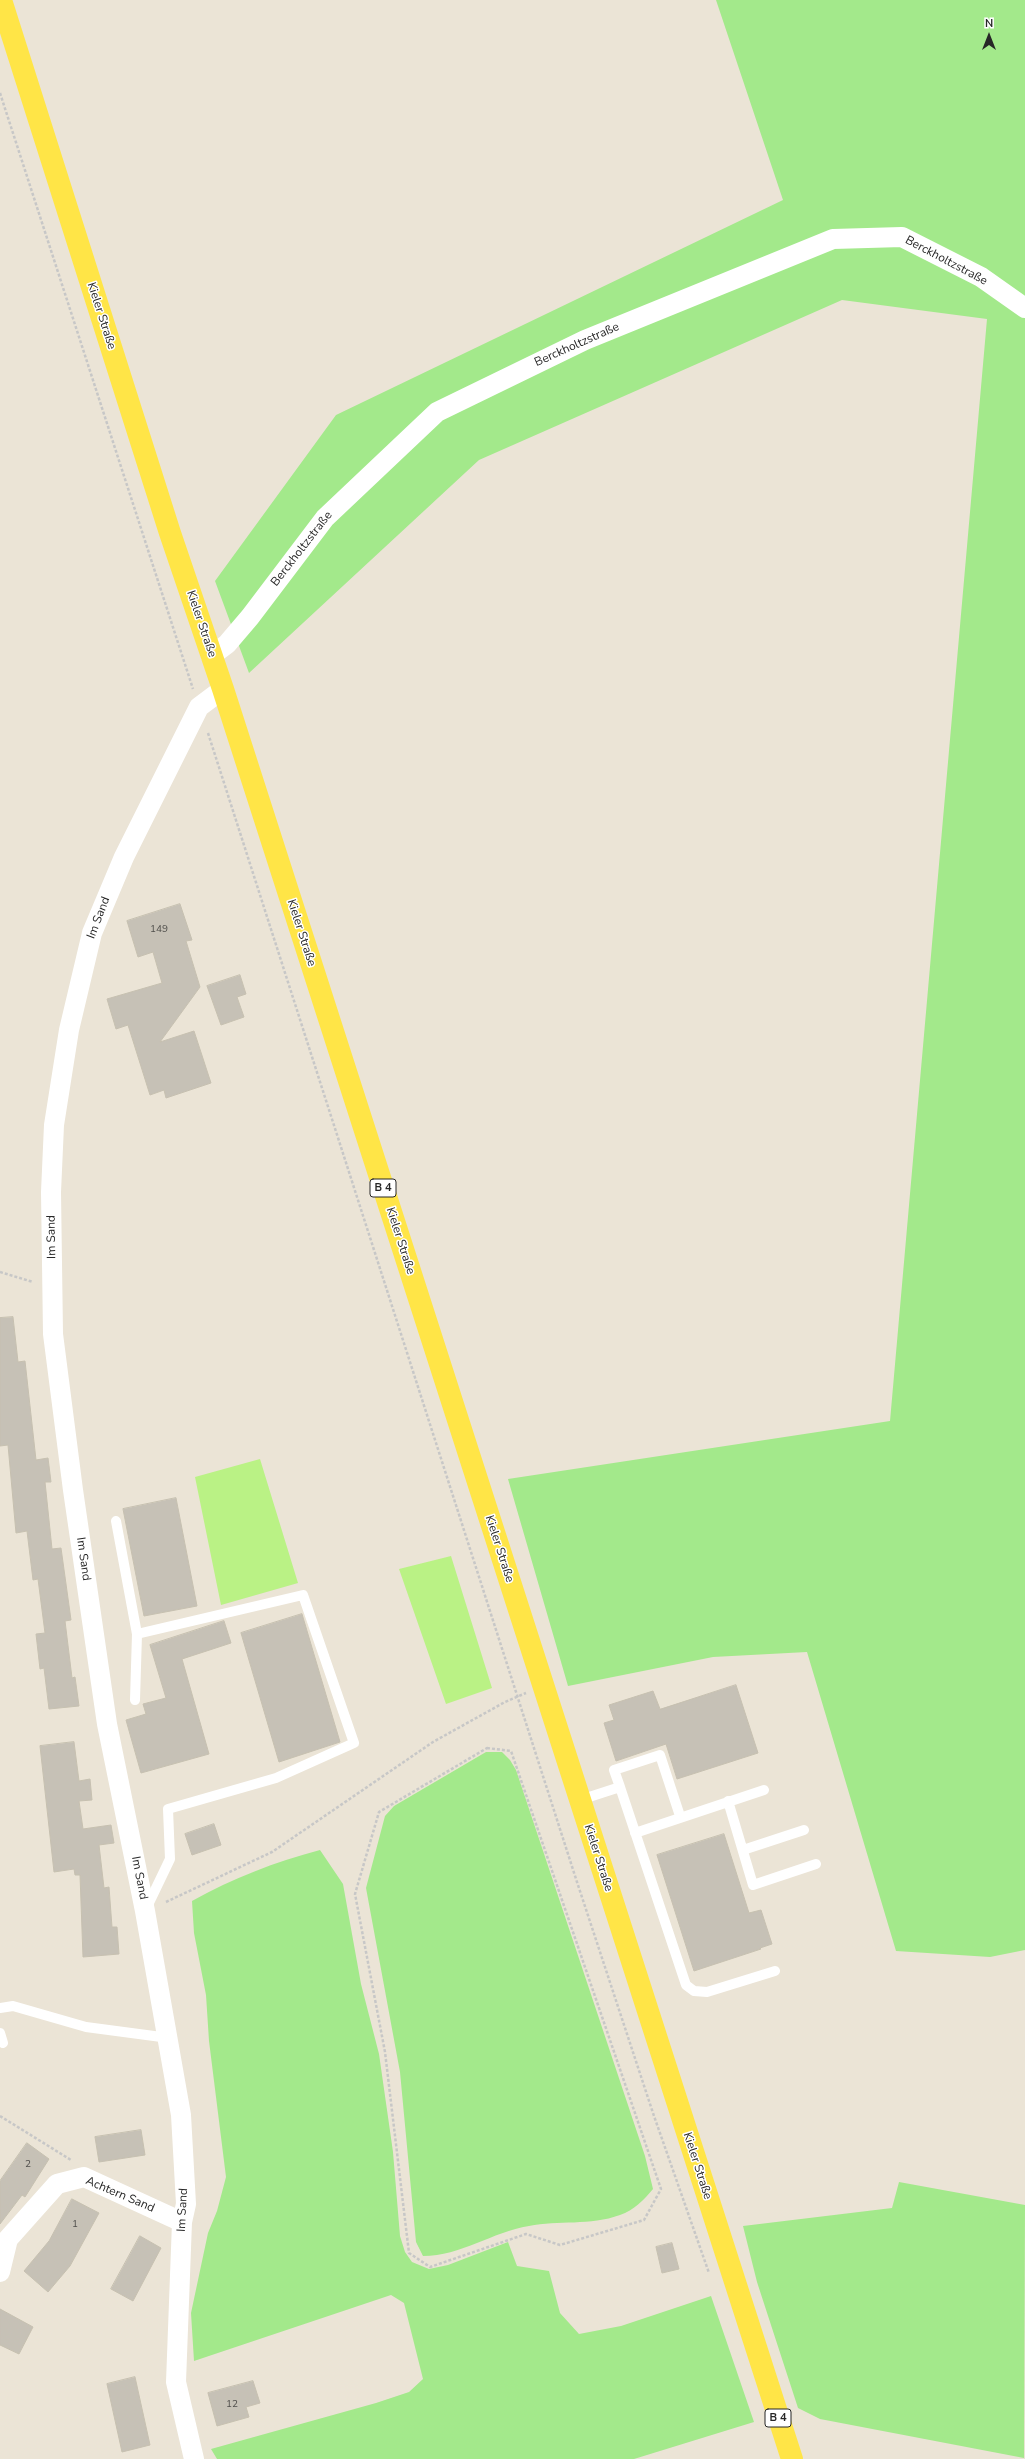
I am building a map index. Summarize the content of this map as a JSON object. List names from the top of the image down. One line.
{"streets":{"main road":["Kieler Straße","B 4"],"street":["Berckholtzstraße","Im Sand","Achtern Sand"]},"crossings":[["Berckholtzstraße","Kieler Straße"],["Kieler Straße","Im Sand"],["Im Sand","Achtern Sand"]],"house_numbers":["149","2","1","12"],"north":"top"}
